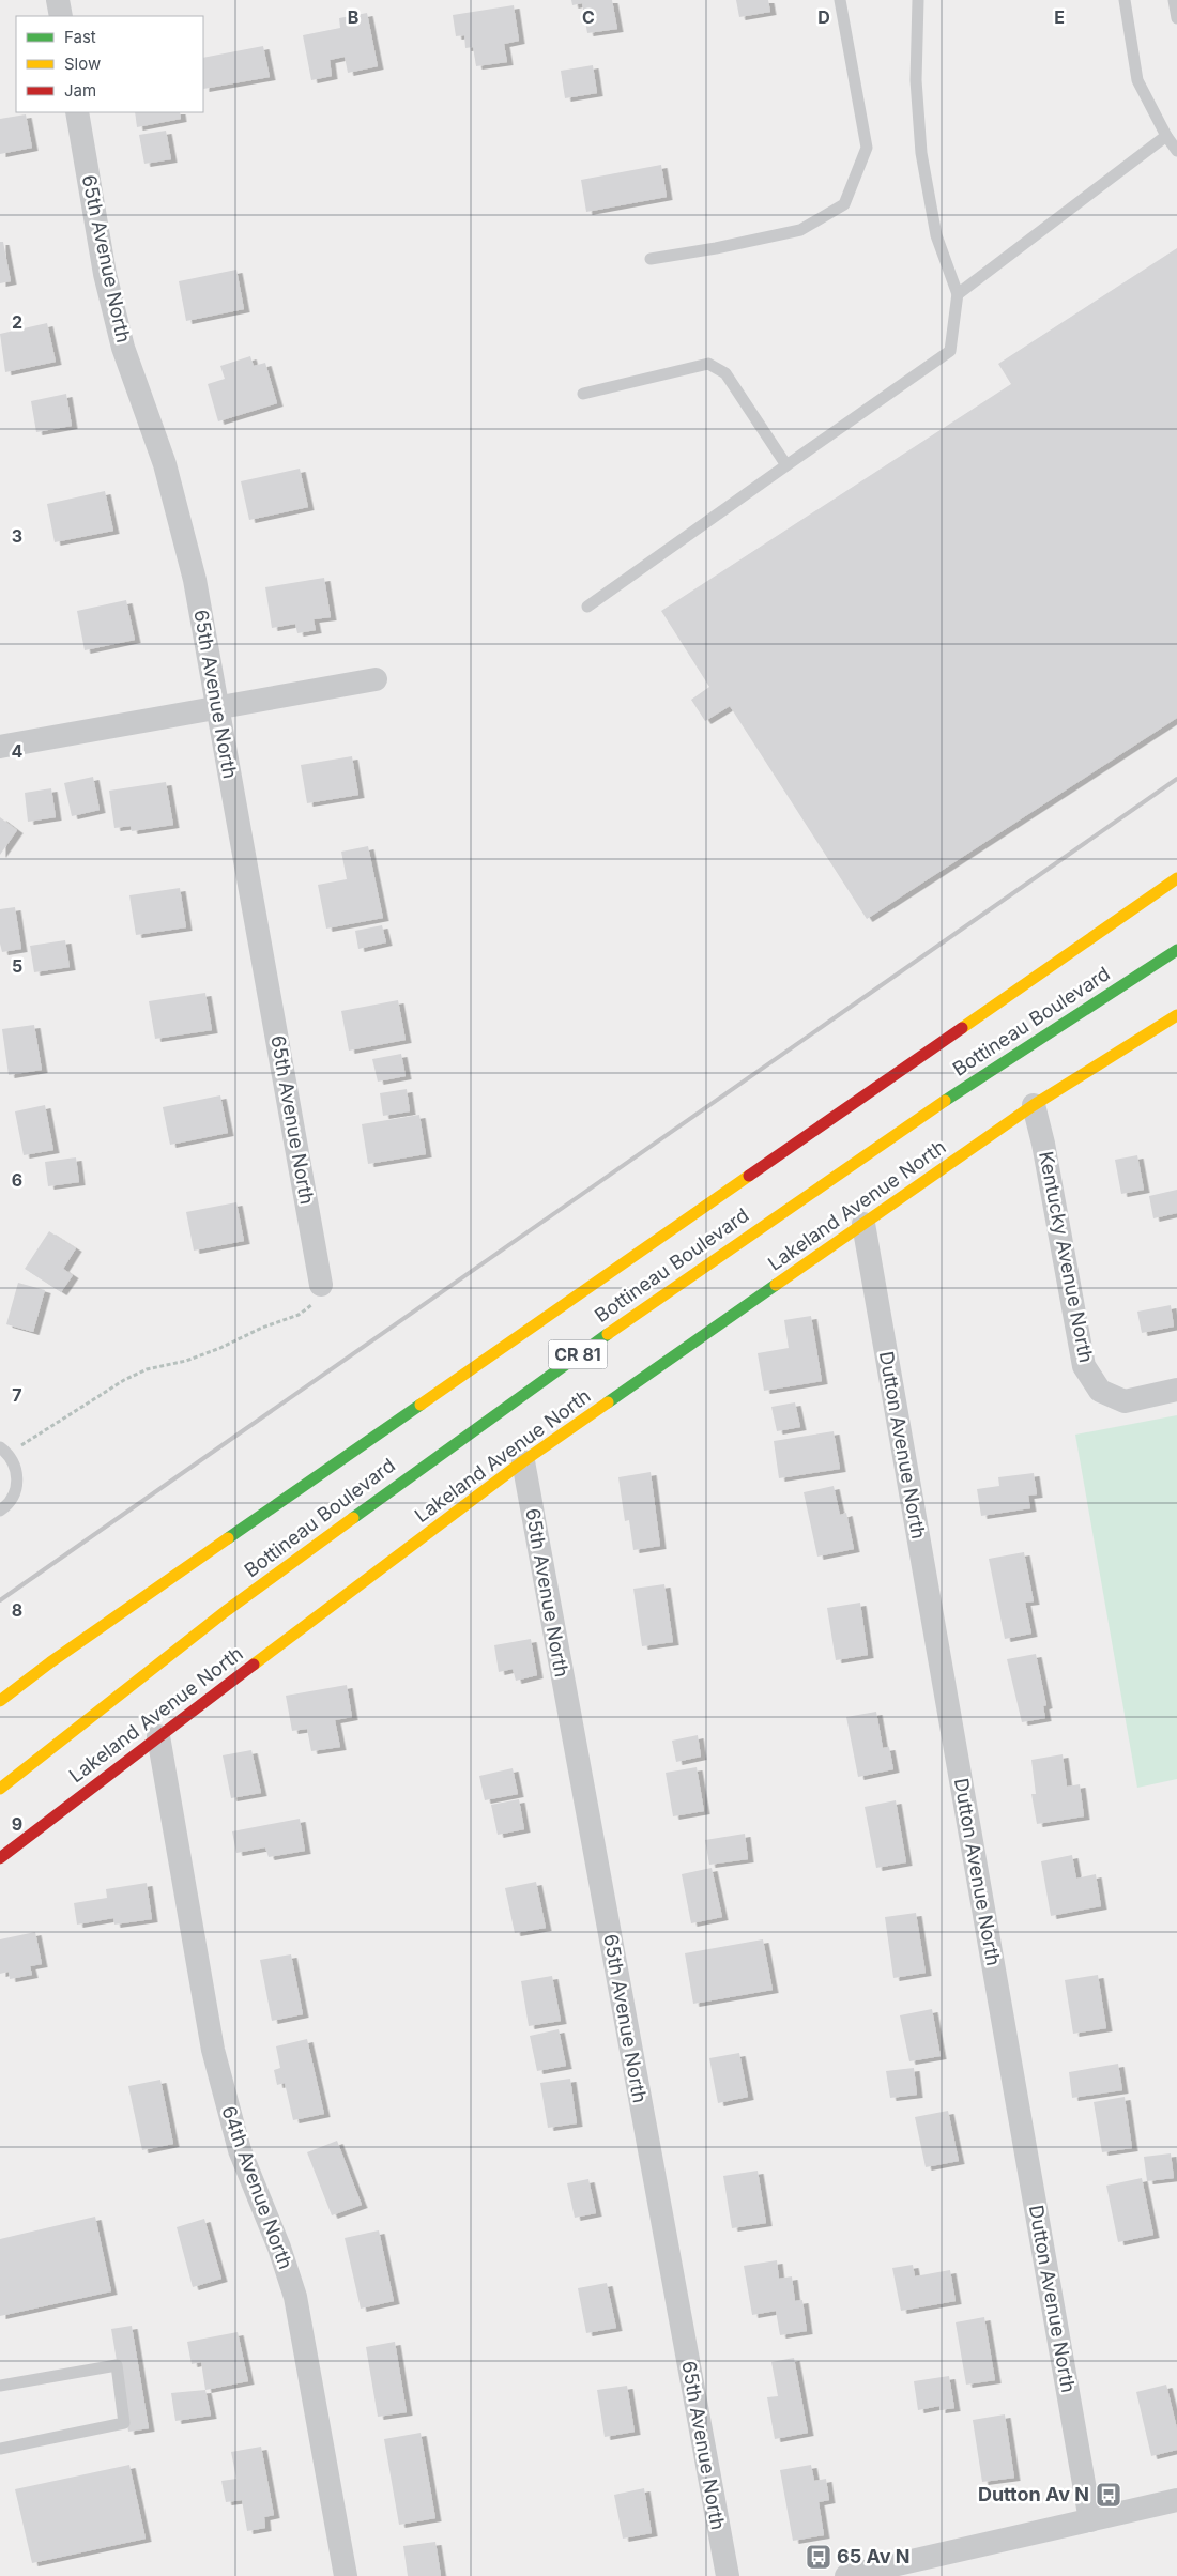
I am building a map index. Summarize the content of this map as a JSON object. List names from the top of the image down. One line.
{"streets":{"main road":["Bottineau Boulevard","Lakeland Avenue North","CR 81"],"street":["65th Avenue North","Kentucky Avenue North","Dutton Avenue North","64th Avenue North"]},"crossings":[["65th Avenue North","Lakeland Avenue North"],["Lakeland Avenue North","Kentucky Avenue North"],["Lakeland Avenue North","Dutton Avenue North"],["Lakeland Avenue North","64th Avenue North"]],"places":{"bus stop":["Dutton Av N","65 Av N"]},"legend":["Fast","Slow","Jam"],"grid":{"columns":["B","C","D","E"],"rows":["2","3","4","5","6","7","8","9"]}}
